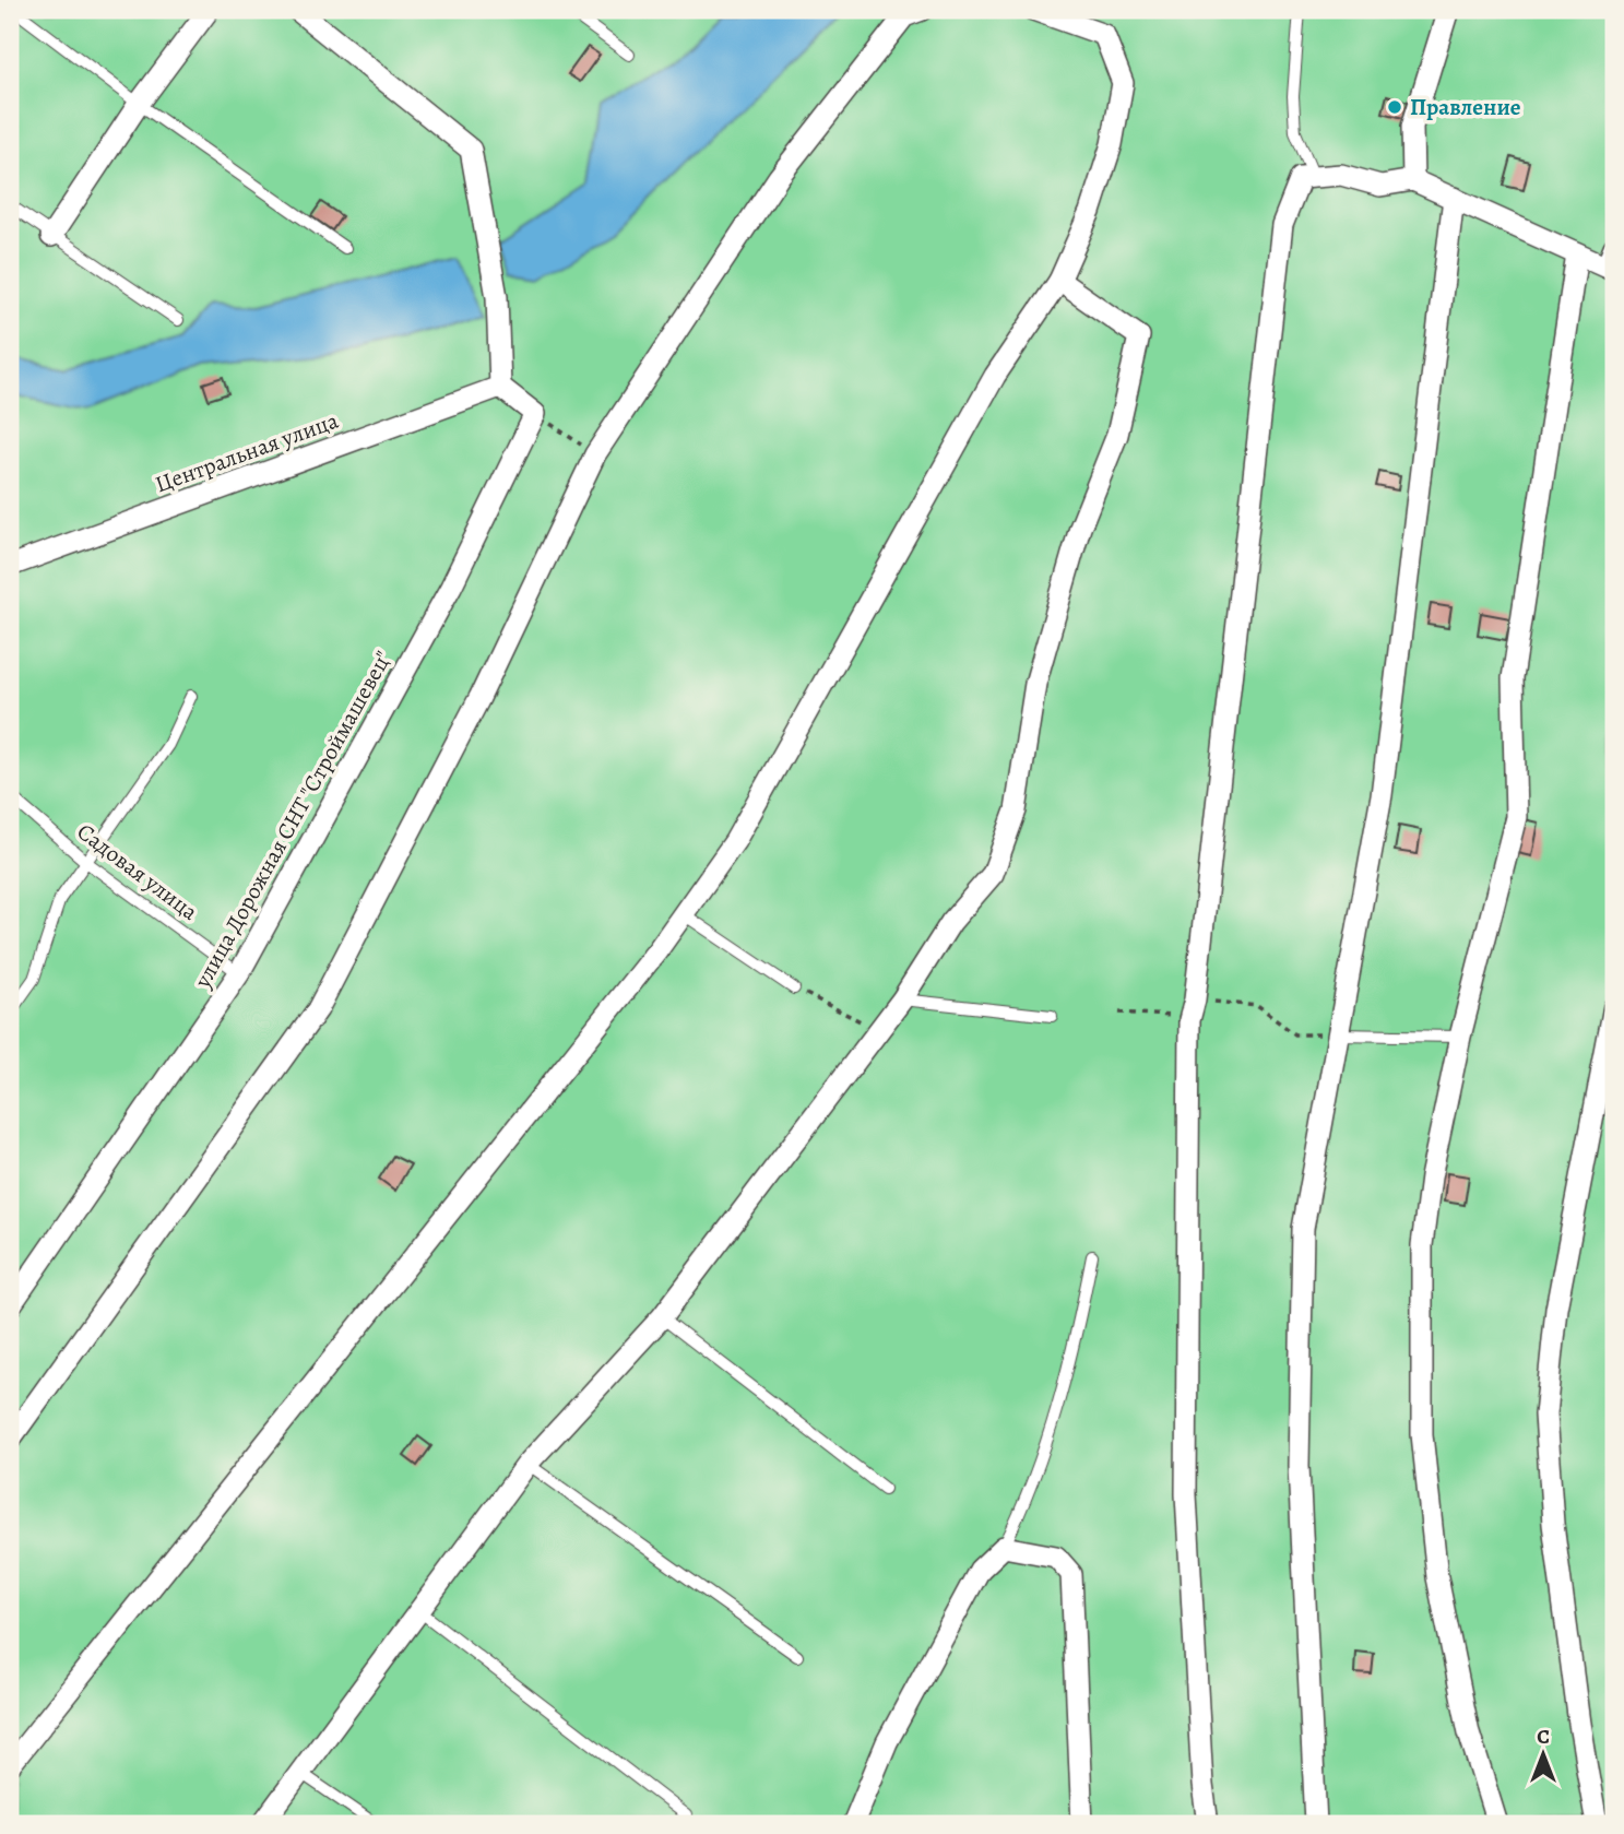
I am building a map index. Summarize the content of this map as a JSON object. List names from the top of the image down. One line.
{"streets":{"street":["Центральная улица","улица Дорожная СНТ \"Строймашевец\""],"lane":["Садовая улица"]},"crossings":[["улица Дорожная СНТ \"Строймашевец\"","Садовая улица"]],"places":["Правление"],"north":"top"}
